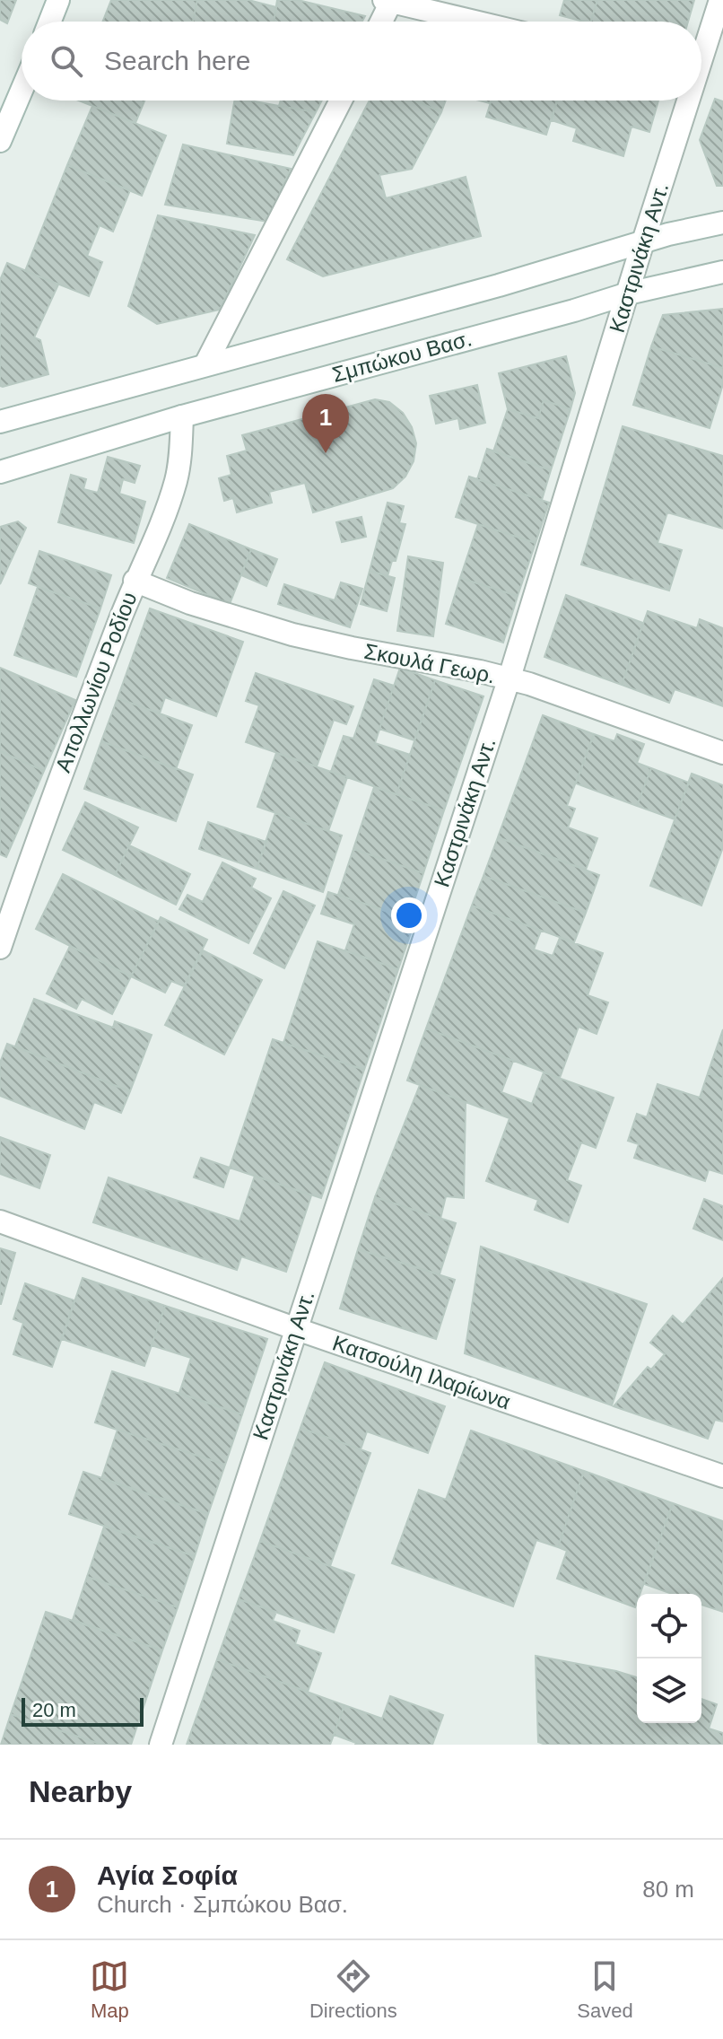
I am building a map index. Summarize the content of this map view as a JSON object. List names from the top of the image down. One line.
{"streets":{"street":["Καστρινάκη Αντ.","Σμπώκου Βασ.","Σκουλά Γεωρ.","Απολλωνίου Ροδίου","Κατσούλη Ιλαρίωνα"]},"crossings":[["Καστρινάκη Αντ.","Σμπώκου Βασ."],["Καστρινάκη Αντ.","Σκουλά Γεωρ."],["Καστρινάκη Αντ.","Κατσούλη Ιλαρίωνα"],["Σμπώκου Βασ.","Απολλωνίου Ροδίου"],["Σκουλά Γεωρ.","Απολλωνίου Ροδίου"]],"scale_bar":"20 m","page":{"search":"Search here","pins":"1","scale":"20 m","heading":"Nearby","list":[{"mark":"1","name":"Αγία Σοφία","note":"Church · Σμπώκου Βασ.","value":"80 m"}],"nav":["Map","Directions","Saved"]}}
